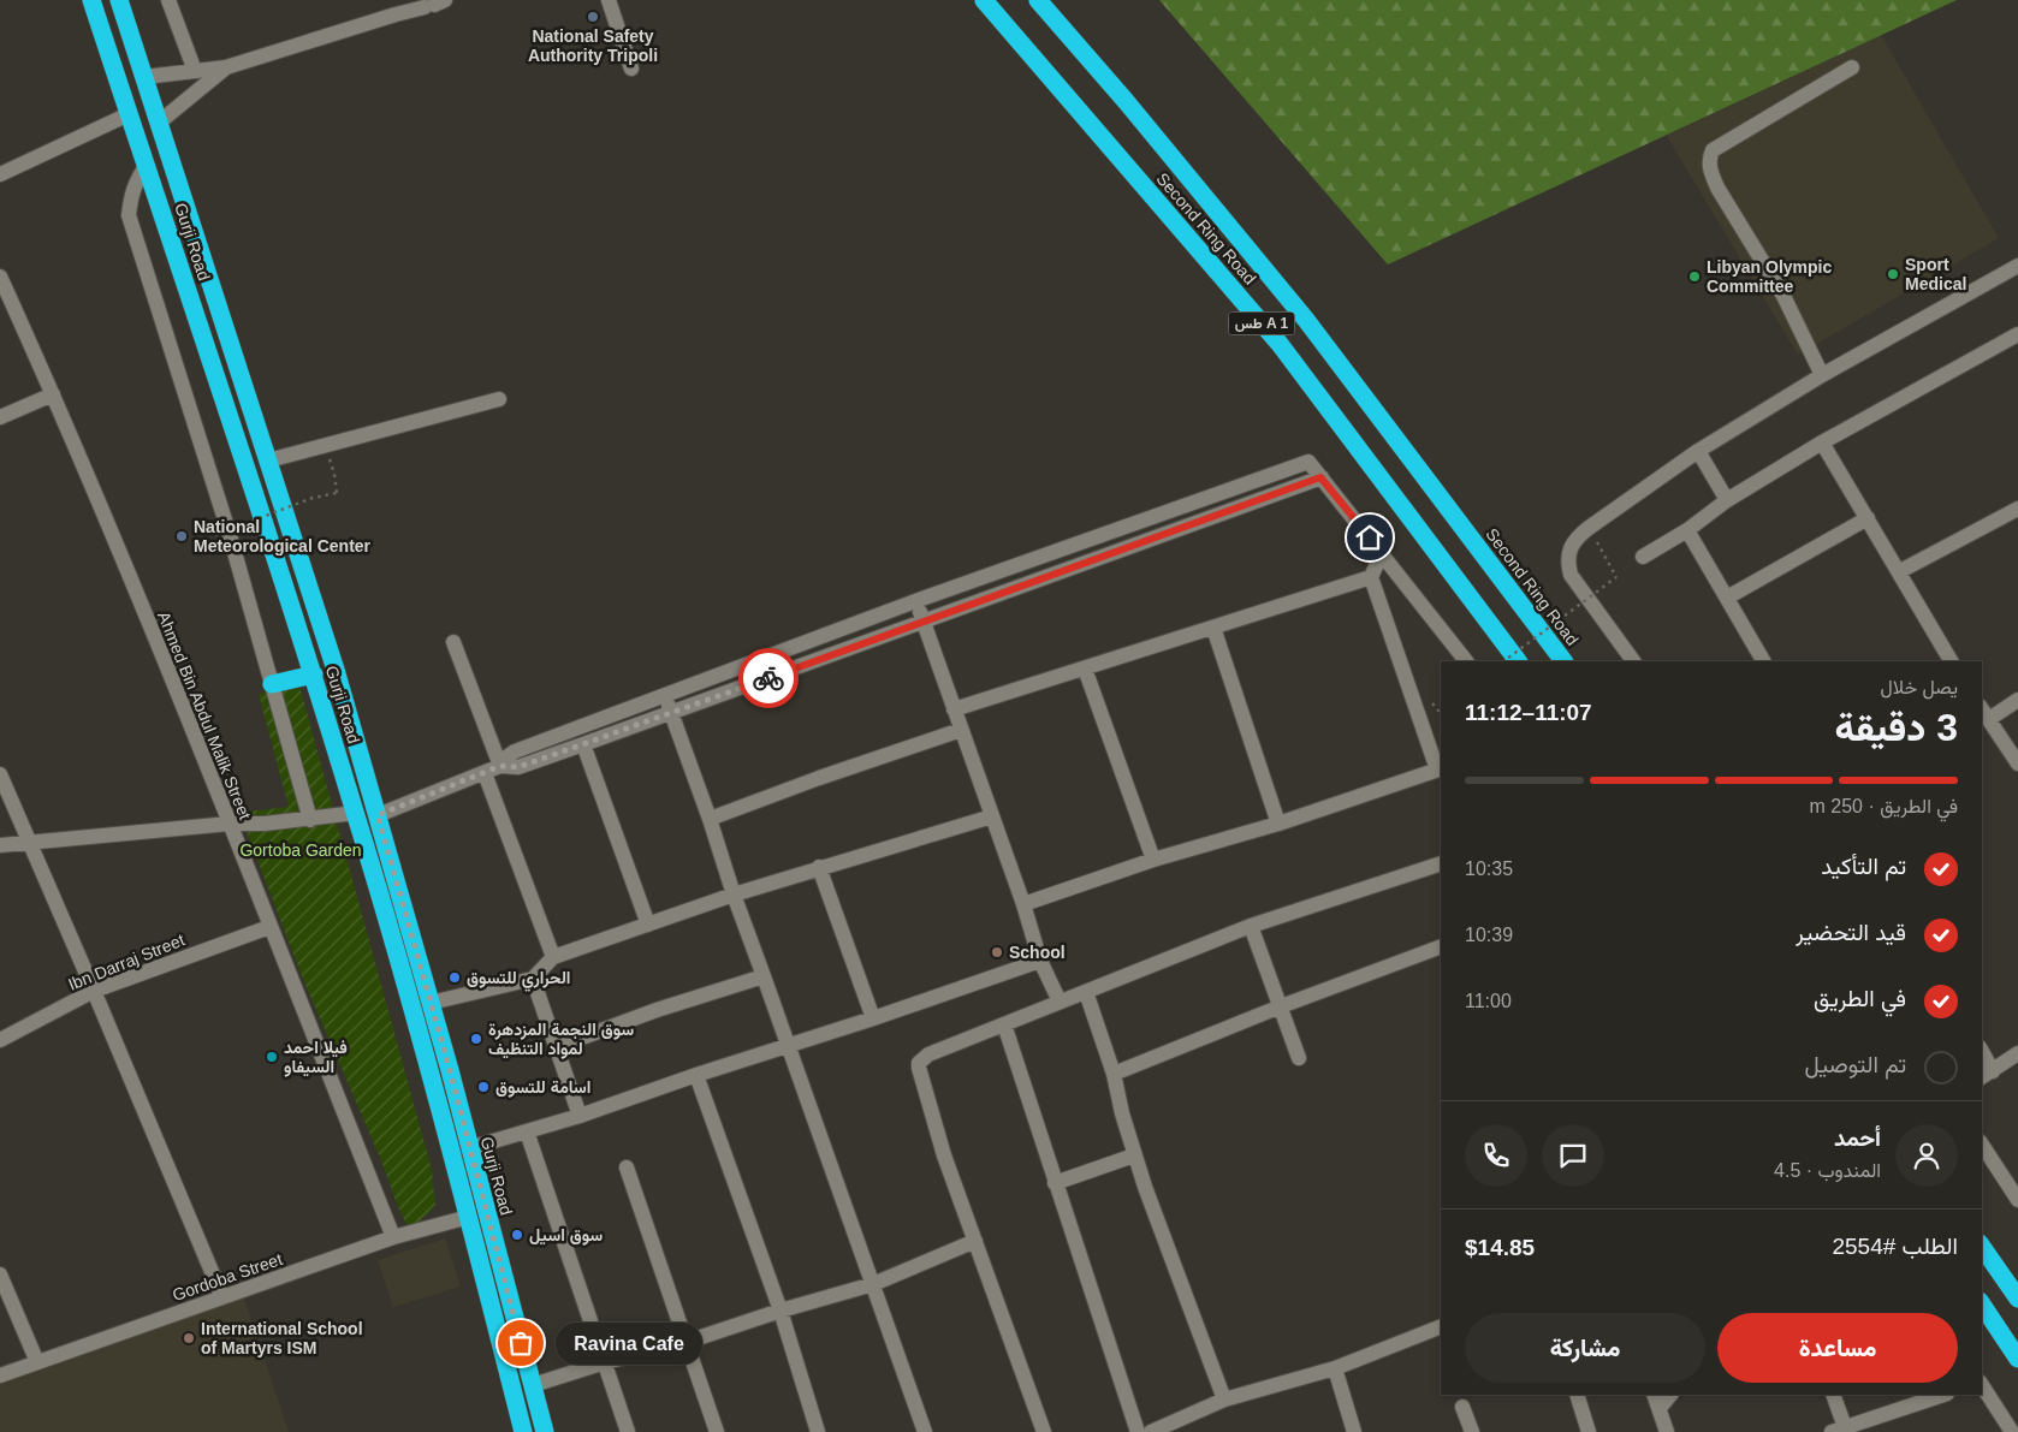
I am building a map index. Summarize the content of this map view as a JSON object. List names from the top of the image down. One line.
{"streets":{"highway":["Second Ring Road","Gurji Road","طس A 1"],"street":["Ahmed Bin Abdul Malik Street","Ibn Darraj Street","Gordoba Street"]},"crossings":[["Gurji Road","Gordoba Street"],["Ahmed Bin Abdul Malik Street","Ibn Darraj Street"],["Ahmed Bin Abdul Malik Street","Gordoba Street"]],"parks":["Gortoba Garden"],"places":["National Safety Authority Tripoli","Sport Medical","Libyan Olympic Committee","National Meteorological Center","School","الحراري للتسوق","سوق النجمة المزدهرة لمواد التنظيف","فيلا احمد السيفاو","اسامة للتسوق","سوق اسيل","International School of Martyrs ISM","Ravina Cafe"],"page":{"heading":["3 دقيقة","يصل خلال","11:07–11:12"],"panel":["أحمد","المندوب · 4.5","الطلب #2554","$14.85"],"bar":"في الطريق · 250 m","list":[["تم التأكيد","10:35"],["قيد التحضير","10:39"],["في الطريق","11:00"],"تم التوصيل"],"buttons":["مساعدة","مشاركة"],"bubble":"Ravina Cafe"}}
